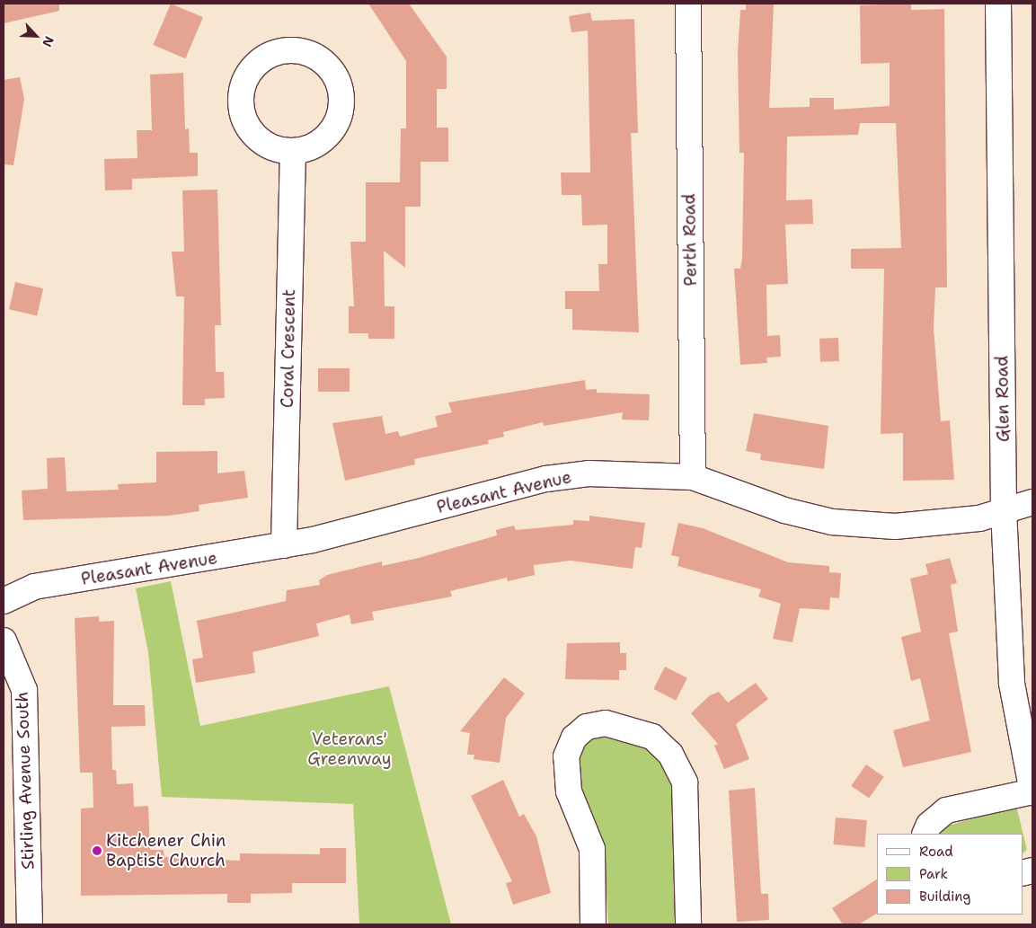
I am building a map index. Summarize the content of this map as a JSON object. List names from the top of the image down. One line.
{"streets":{"street":["Perth Road","Coral Crescent","Glen Road","Pleasant Avenue","Stirling Avenue South"]},"crossings":[["Perth Road","Pleasant Avenue"],["Coral Crescent","Pleasant Avenue"],["Glen Road","Pleasant Avenue"]],"parks":["Veterans' Greenway"],"places":["Kitchener Chin Baptist Church"],"legend":["Road","Park","Building"],"north":"bottom right"}
